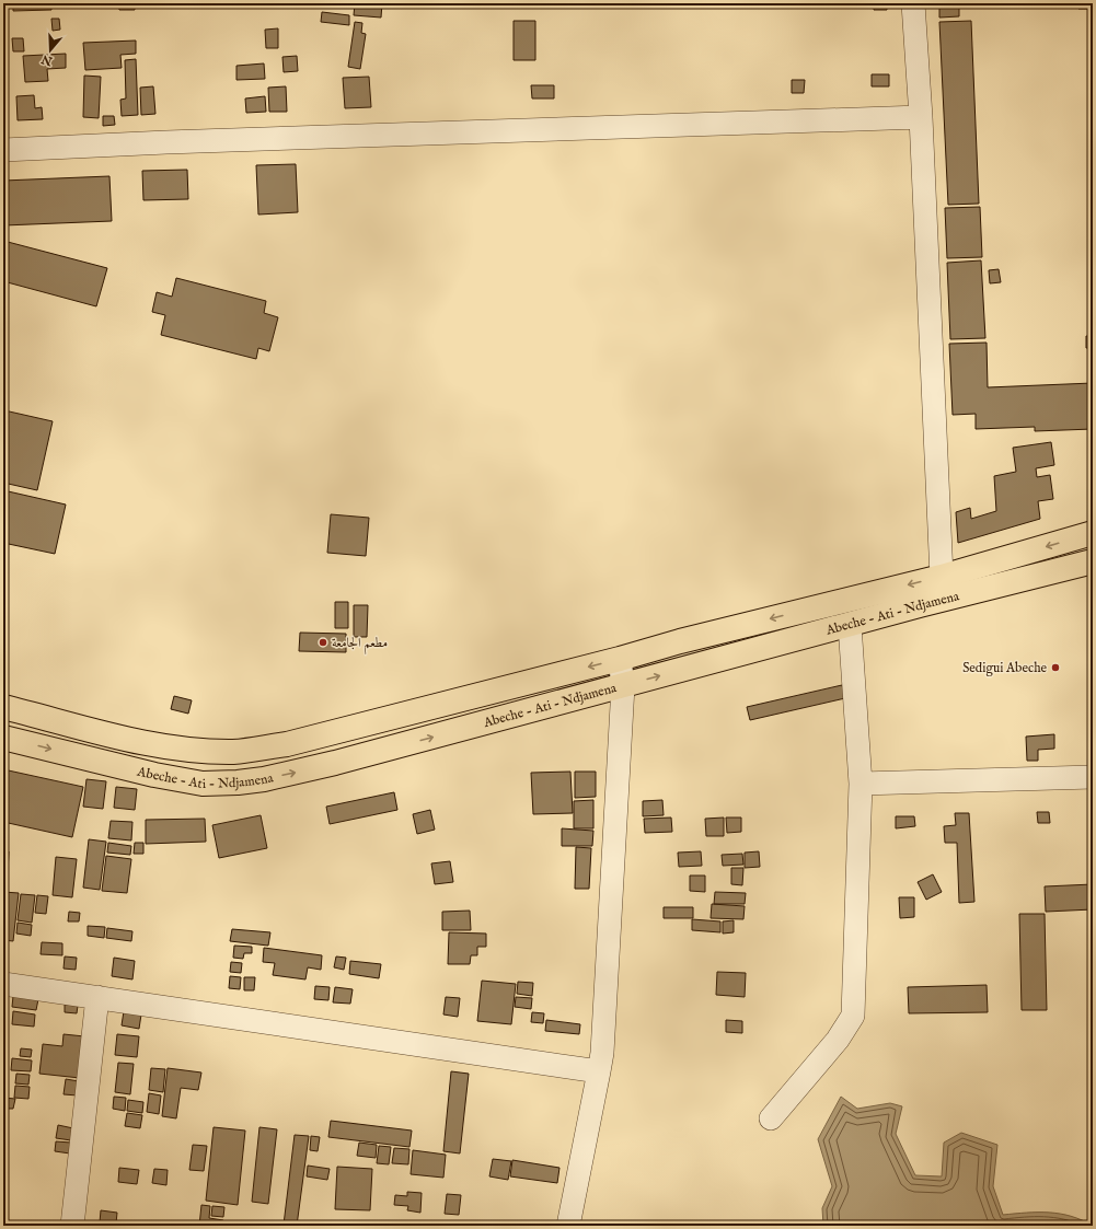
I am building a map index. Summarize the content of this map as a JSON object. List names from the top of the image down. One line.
{"streets":{"highway":["Abeche - Ati - Ndjamena"]},"places":["مطعم الجامعة","Sedigui Abeche"],"north":"bottom"}
